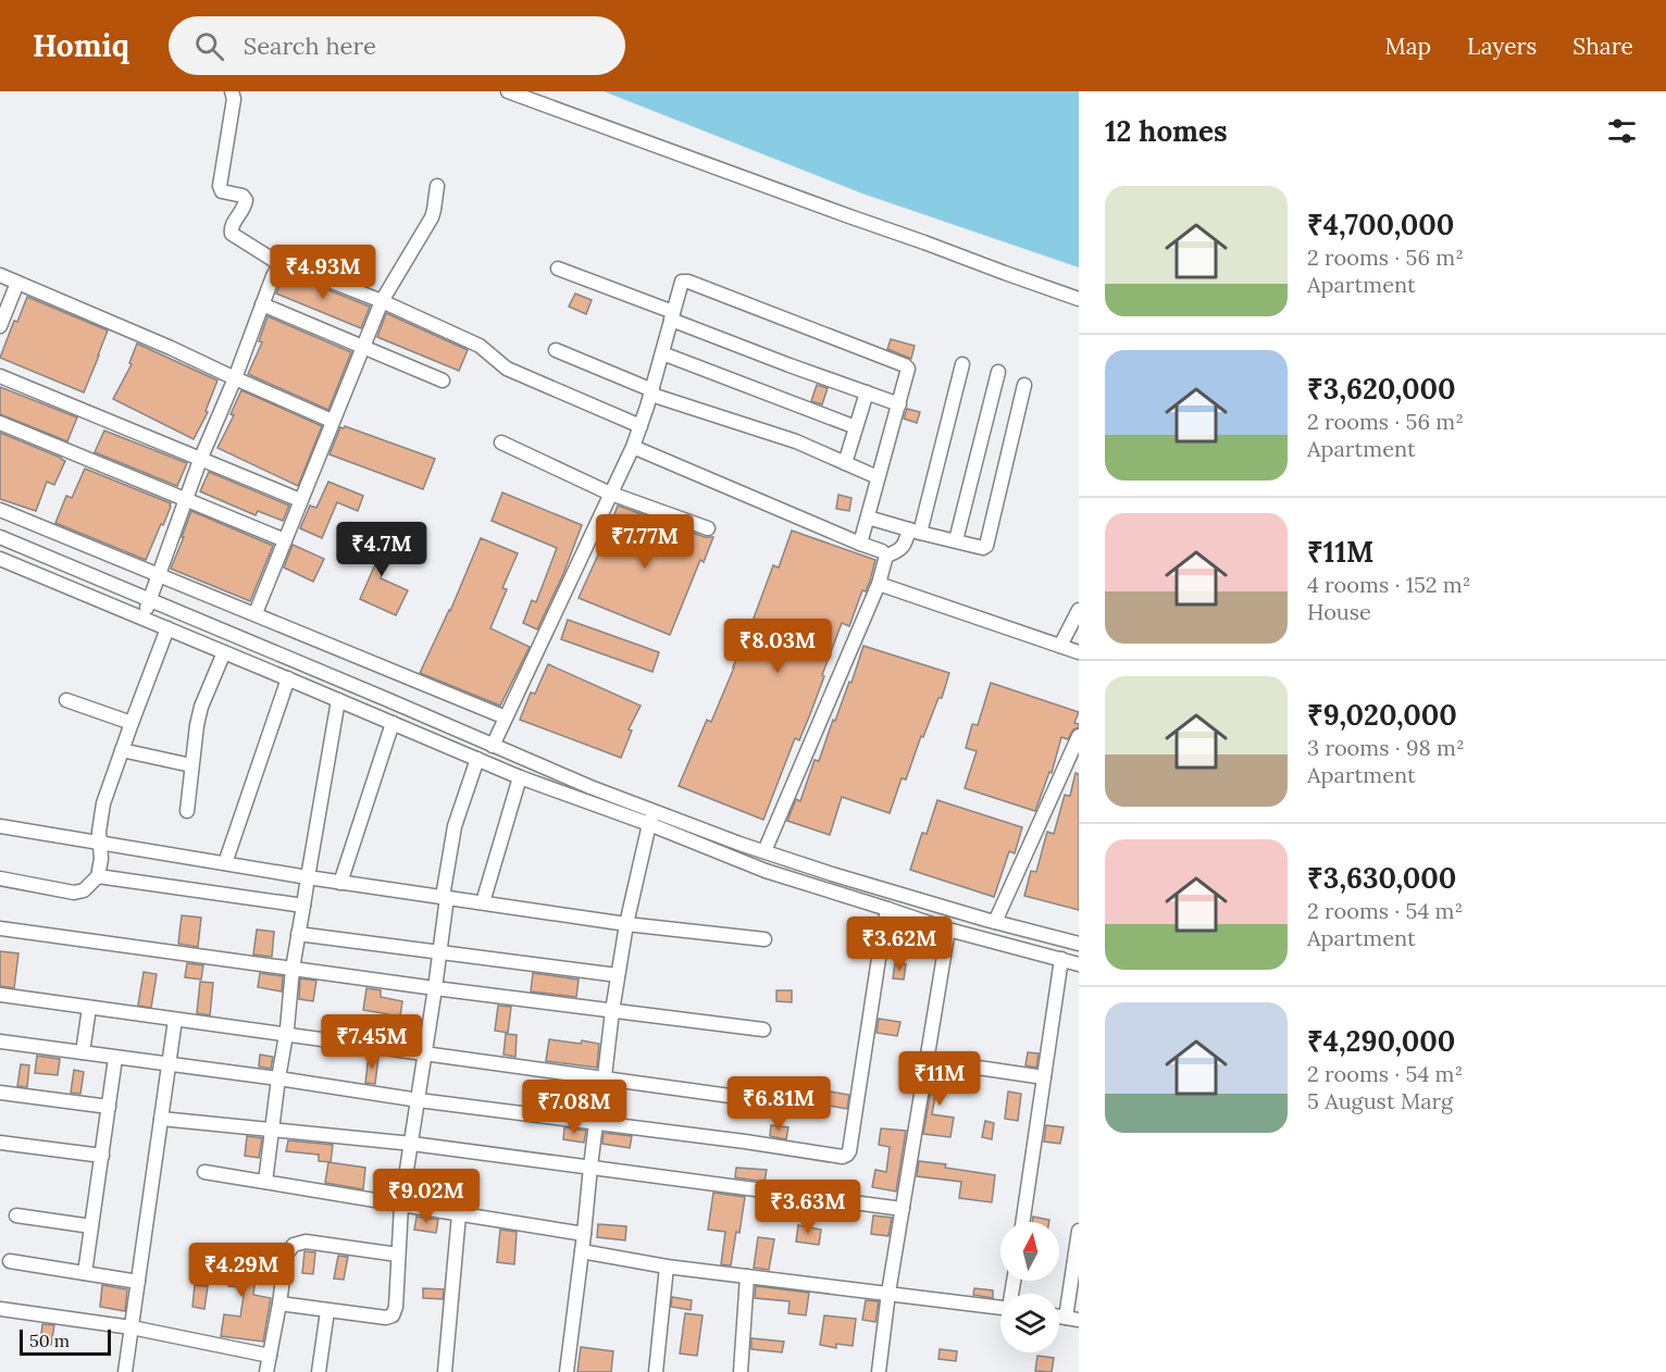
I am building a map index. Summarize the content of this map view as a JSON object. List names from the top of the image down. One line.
{"scale_bar":"50 m","north":"top","page":{"header":"Homiq","search":"Search here","nav":["Map","Layers","Share"],"heading":"12 homes","list":[{"name":"₹4,700,000","note":"2 rooms · 56 m² · Apartment"},{"name":"₹3,620,000","note":"2 rooms · 56 m² · Apartment"},{"name":"₹11M","note":"4 rooms · 152 m² · House"},{"name":"₹9,020,000","note":"3 rooms · 98 m² · Apartment"},{"name":"₹3,630,000","note":"2 rooms · 54 m² · Apartment"},{"name":"₹4,290,000","note":"2 rooms · 54 m² · 5 August Marg"}],"price":["₹4.93M","₹7.77M","₹4.7M","₹8.03M","₹3.62M","₹7.45M","₹11M","₹6.81M","₹7.08M","₹9.02M","₹3.63M","₹4.29M"],"scale":"50 m"}}
